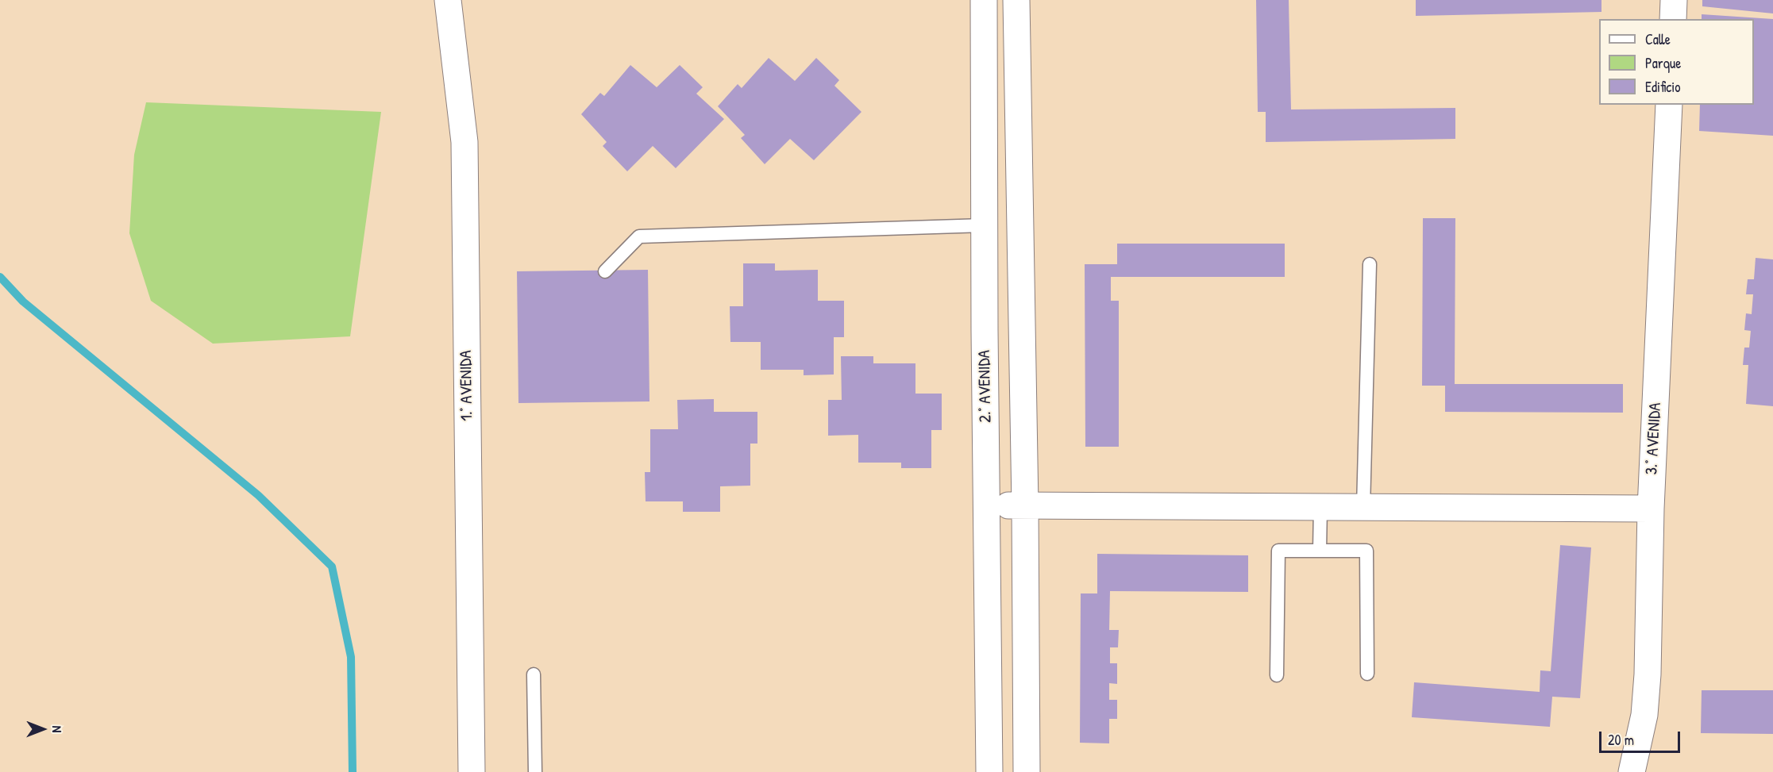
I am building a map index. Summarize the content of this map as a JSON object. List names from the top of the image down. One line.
{"streets":{"street":["1.° AVENIDA","2.° AVENIDA","3.° AVENIDA"]},"legend":["Calle","Parque","Edificio"],"scale_bar":"20 m","north":"right"}
